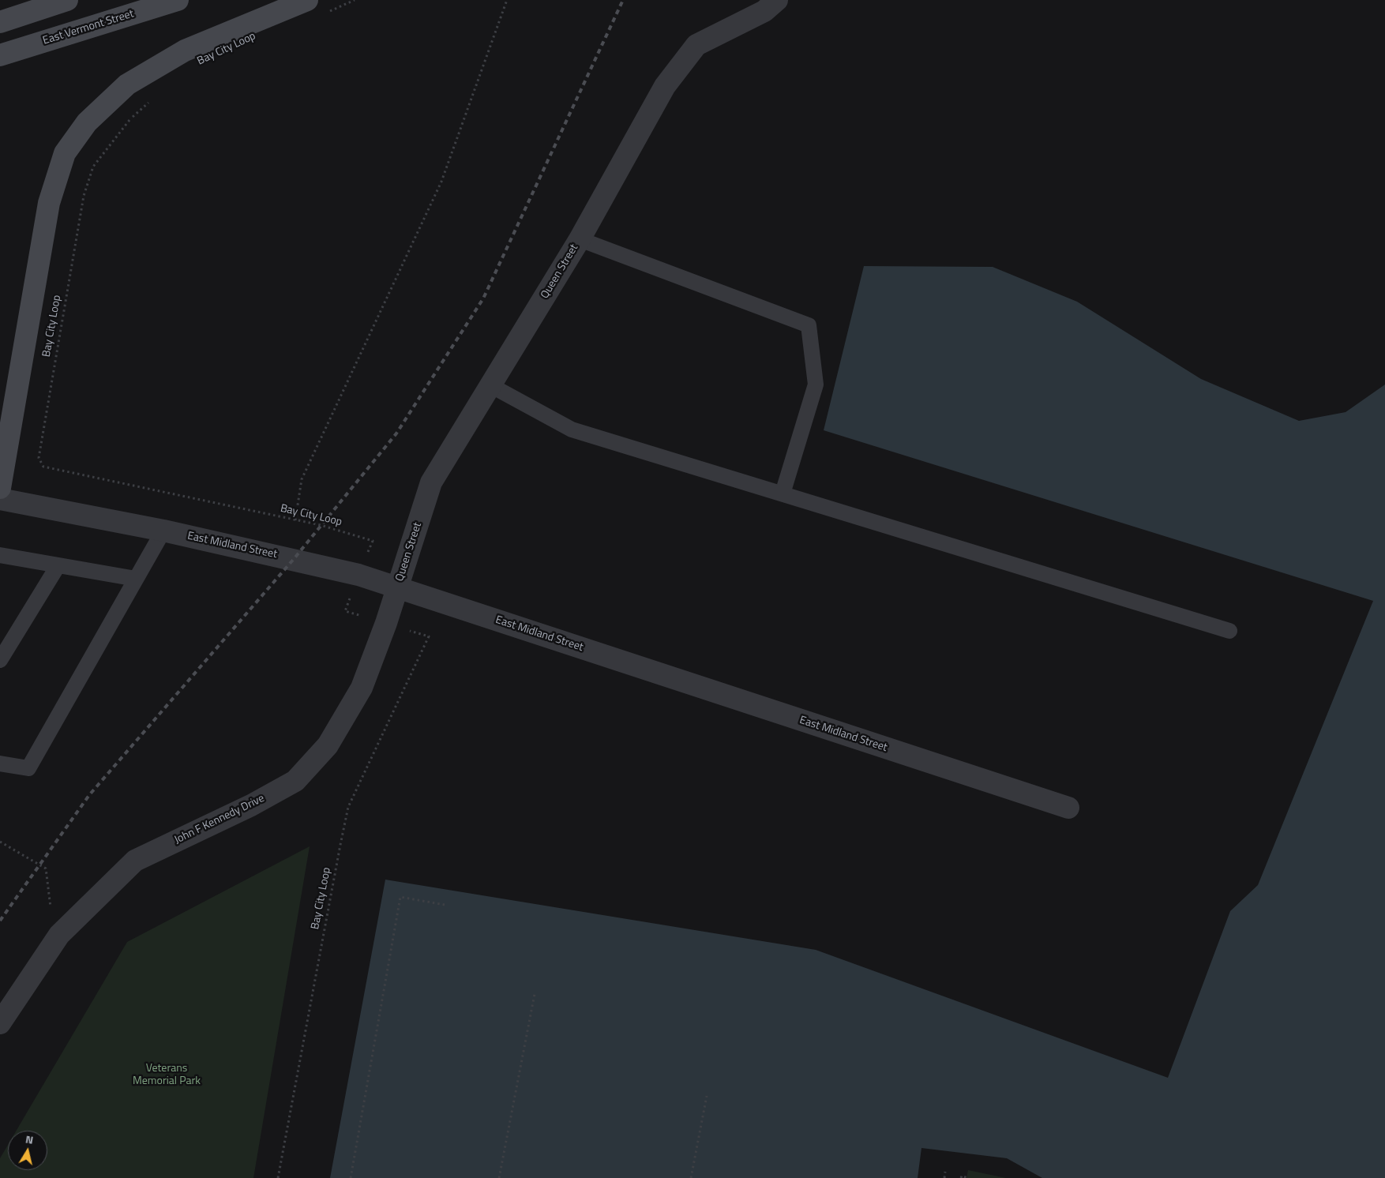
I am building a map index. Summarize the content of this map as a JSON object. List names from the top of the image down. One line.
{"streets":{"main road":["East Vermont Street"],"street":["Queen Street","East Midland Street","John F Kennedy Drive"],"path":["Bay City Loop"]},"crossings":[["Queen Street","East Midland Street"],["Queen Street","John F Kennedy Drive"],["East Midland Street","John F Kennedy Drive"]],"parks":["Veterans Memorial Park"],"north":"top"}
